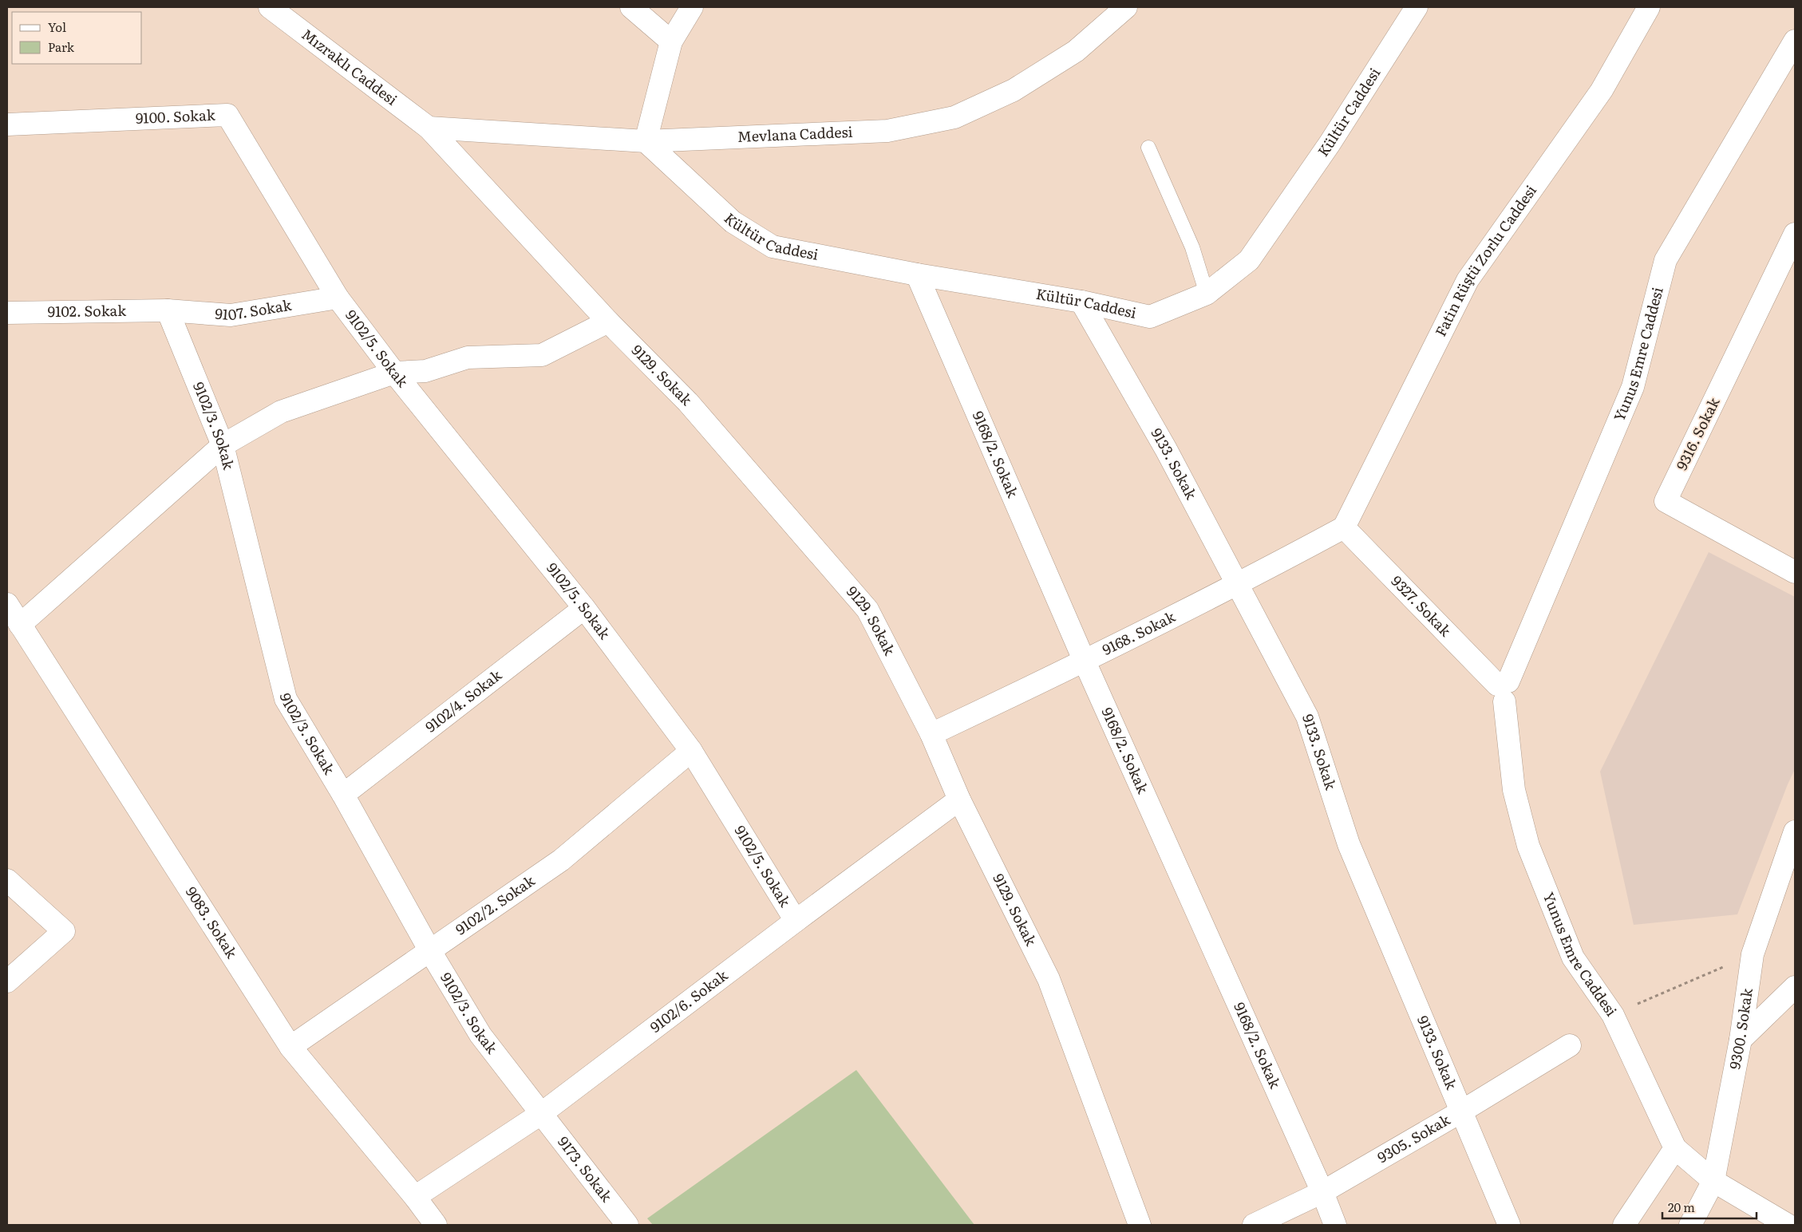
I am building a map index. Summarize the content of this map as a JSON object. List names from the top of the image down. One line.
{"streets":{"street":["Mızraklı Caddesi","Kültür Caddesi","9100. Sokak","Mevlana Caddesi","Fatin Rüştü Zorlu Caddesi","9107. Sokak","9102. Sokak","9102/5. Sokak","Yunus Emre Caddesi","9129. Sokak","9102/3. Sokak","9316. Sokak","9168/2. Sokak","9133. Sokak","9327. Sokak","9168. Sokak","9102/4. Sokak","9102/2. Sokak","9083. Sokak","9102/6. Sokak","9300. Sokak","9305. Sokak","9173. Sokak"]},"crossings":[["Mızraklı Caddesi","Mevlana Caddesi"],["Mızraklı Caddesi","9129. Sokak"],["Kültür Caddesi","Mevlana Caddesi"],["Kültür Caddesi","9168/2. Sokak"],["Kültür Caddesi","9133. Sokak"],["9100. Sokak","9107. Sokak"],["9100. Sokak","9102/5. Sokak"],["Mevlana Caddesi","9129. Sokak"],["Fatin Rüştü Zorlu Caddesi","9327. Sokak"],["Fatin Rüştü Zorlu Caddesi","9168. Sokak"],["9107. Sokak","9102. Sokak"],["9107. Sokak","9102/5. Sokak"],["9107. Sokak","9102/3. Sokak"],["9102. Sokak","9102/3. Sokak"],["9102/5. Sokak","9102/4. Sokak"],["9102/5. Sokak","9102/2. Sokak"],["9102/5. Sokak","9102/6. Sokak"],["Yunus Emre Caddesi","9327. Sokak"],["Yunus Emre Caddesi","9300. Sokak"],["9129. Sokak","9168. Sokak"],["9129. Sokak","9102/6. Sokak"],["9102/3. Sokak","9102/4. Sokak"],["9102/3. Sokak","9102/2. Sokak"],["9102/3. Sokak","9102/6. Sokak"],["9102/3. Sokak","9173. Sokak"],["9168/2. Sokak","9168. Sokak"],["9168/2. Sokak","9305. Sokak"],["9133. Sokak","9168. Sokak"],["9133. Sokak","9305. Sokak"],["9327. Sokak","9168. Sokak"],["9102/2. Sokak","9083. Sokak"],["9083. Sokak","9102/6. Sokak"],["9102/6. Sokak","9173. Sokak"]],"legend":["Yol","Park"],"scale_bar":"20 m"}
